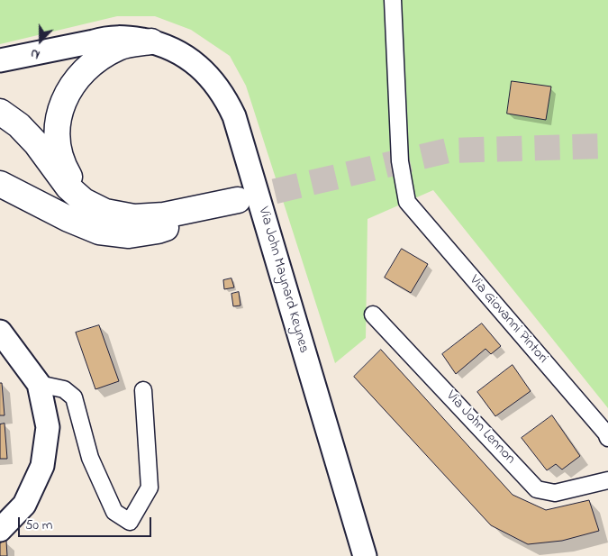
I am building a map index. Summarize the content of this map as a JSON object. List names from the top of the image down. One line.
{"streets":{"street":["Via John Maynard Keynes","Via Giovanni Pintori","Via John Lennon"]},"scale_bar":"50 m","north":"bottom"}
